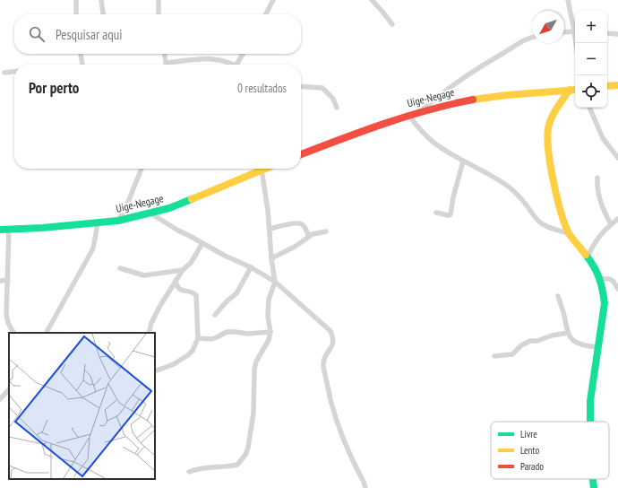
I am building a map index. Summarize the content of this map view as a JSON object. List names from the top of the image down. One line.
{"streets":{"main road":["Uige-Negage"]},"legend":["Livre","Lento","Parado"],"north":"bottom left","page":{"map_buttons":["+","−"],"search":"Pesquisar aqui","heading":["Por perto","0 resultados"]}}
